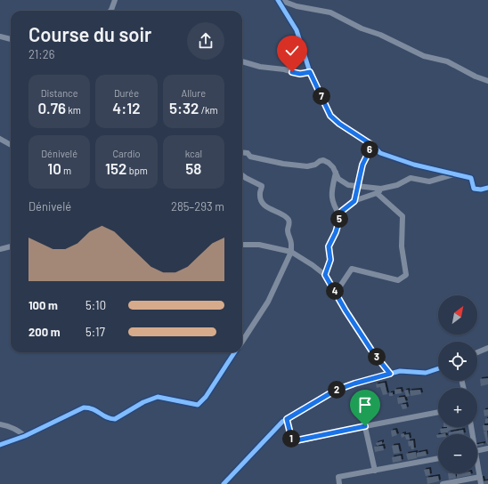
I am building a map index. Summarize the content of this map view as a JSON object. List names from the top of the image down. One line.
{"north":"top right","page":{"heading":["Course du soir","21:26"],"stats":[["Distance","0.76 km"],["Durée","4:12"],["Allure","5:32 /km"],["Dénivelé","10 m"],["Cardio","152 bpm"],["kcal","58"]],"pins":["7","6","5","4","3","2","1"],"chart":["Dénivelé","285–293 m"],"list":[{"name":"100 m","note":"5:10"},{"name":"200 m","note":"5:17"}],"map_buttons":["+","−"]}}
